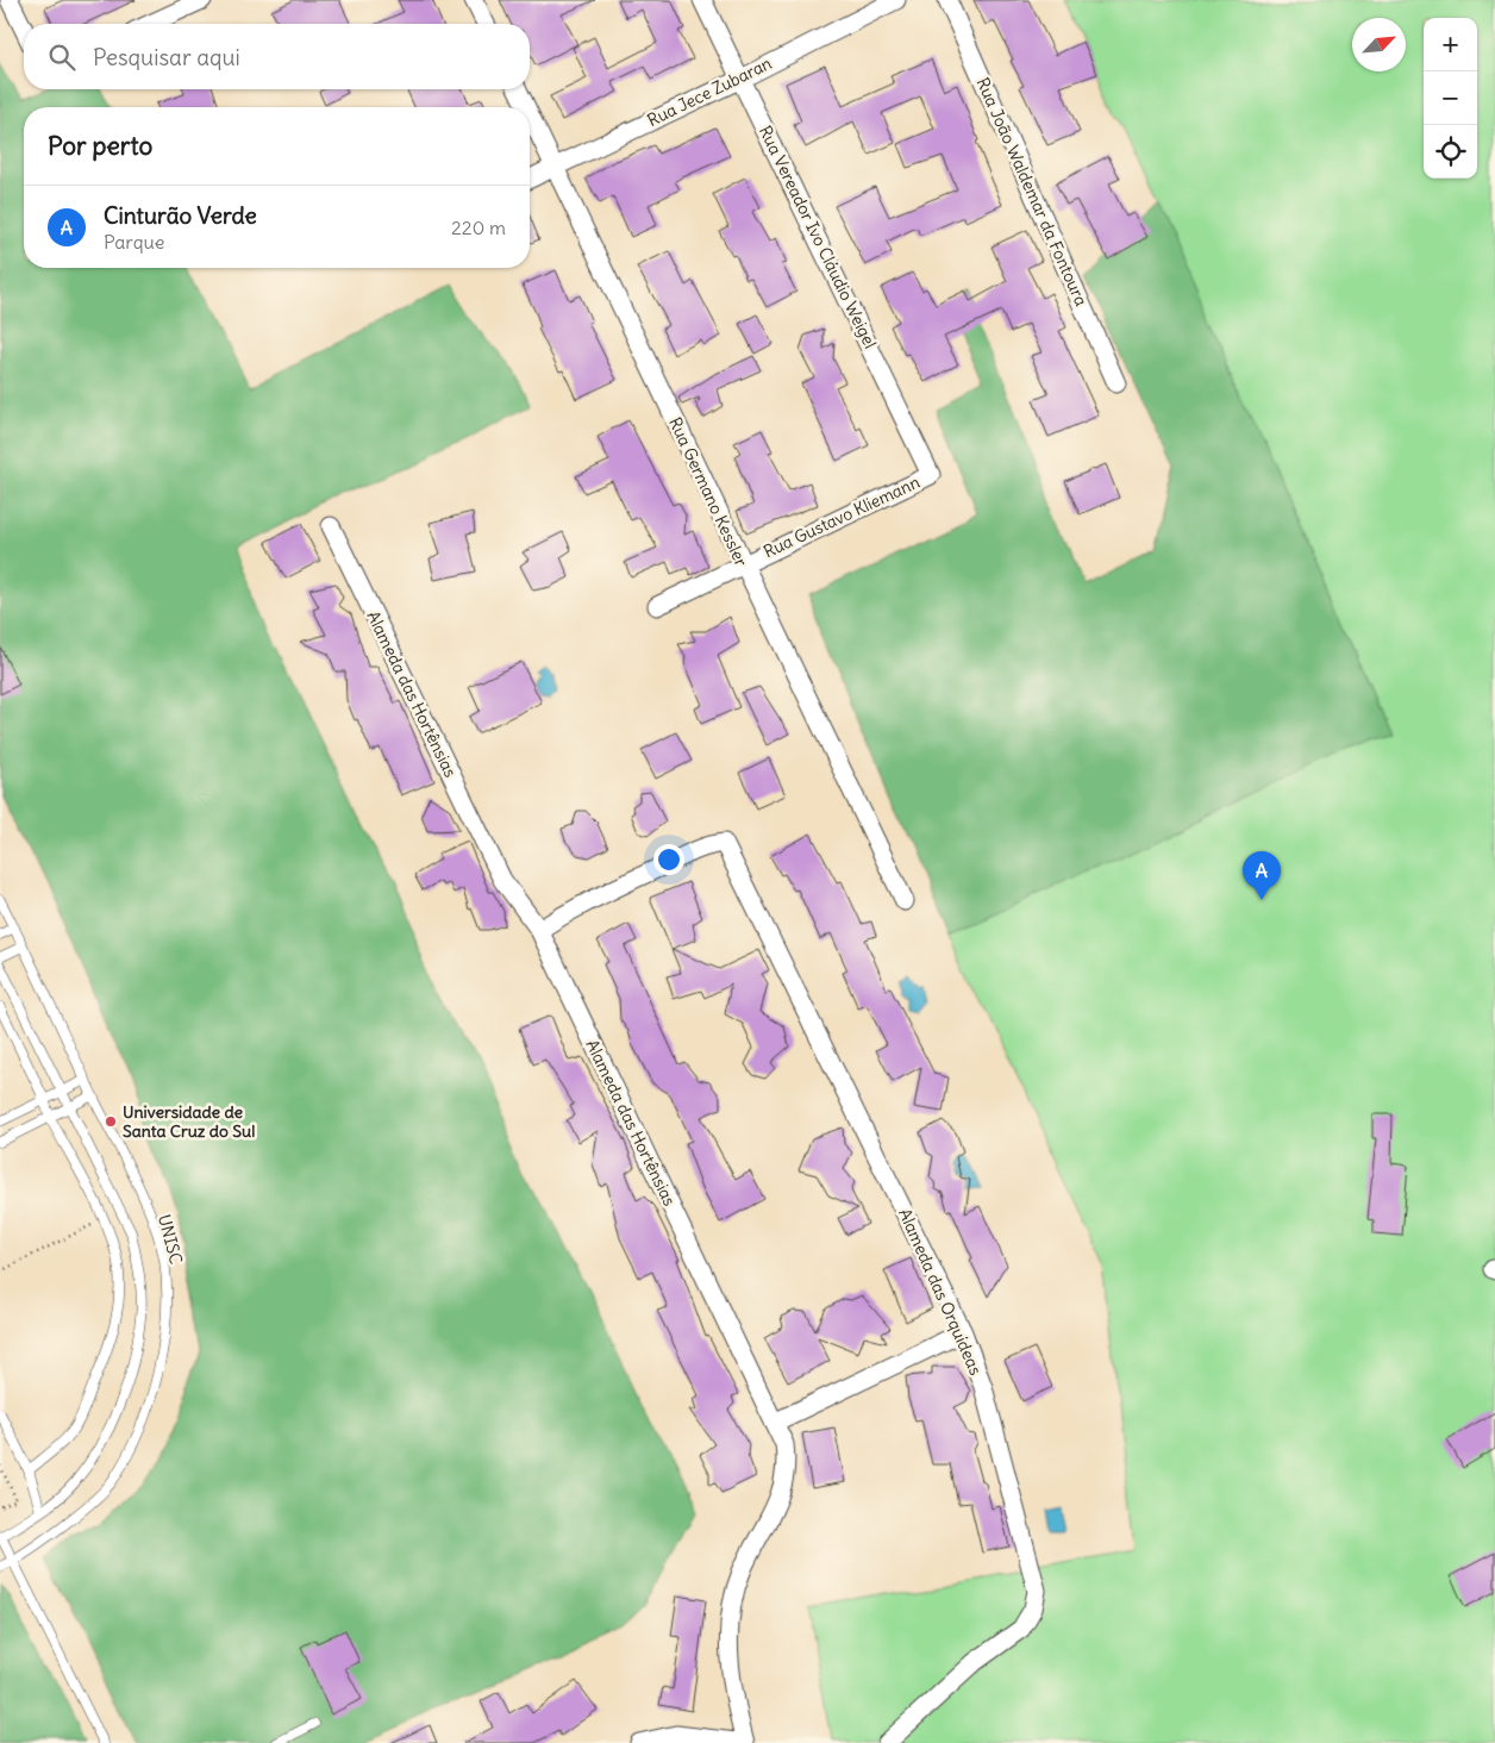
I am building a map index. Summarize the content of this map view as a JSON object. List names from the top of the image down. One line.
{"streets":{"street":["Rua Jece Zubaran","Rua João Waldemar da Fontoura","Rua Vereador Ivo Cláudio Weigel","Rua Germano Kessler","Rua Gustavo Kliemann","Alameda das Hortênsias","Alameda das Orquídeas"],"lane":["UNISC"]},"crossings":[["Rua Jece Zubaran","Rua Vereador Ivo Cláudio Weigel"],["Rua Jece Zubaran","Rua Germano Kessler"],["Rua Vereador Ivo Cláudio Weigel","Rua Gustavo Kliemann"],["Rua Germano Kessler","Rua Gustavo Kliemann"],["Alameda das Hortênsias","Alameda das Orquídeas"]],"places":["Universidade de Santa Cruz do Sul"],"north":"top right","page":{"map_buttons":["+","−"],"search":"Pesquisar aqui","heading":"Por perto","list":[{"mark":"A","name":"Cinturão Verde","note":"Parque","value":"220 m"}],"pins":"A"}}
